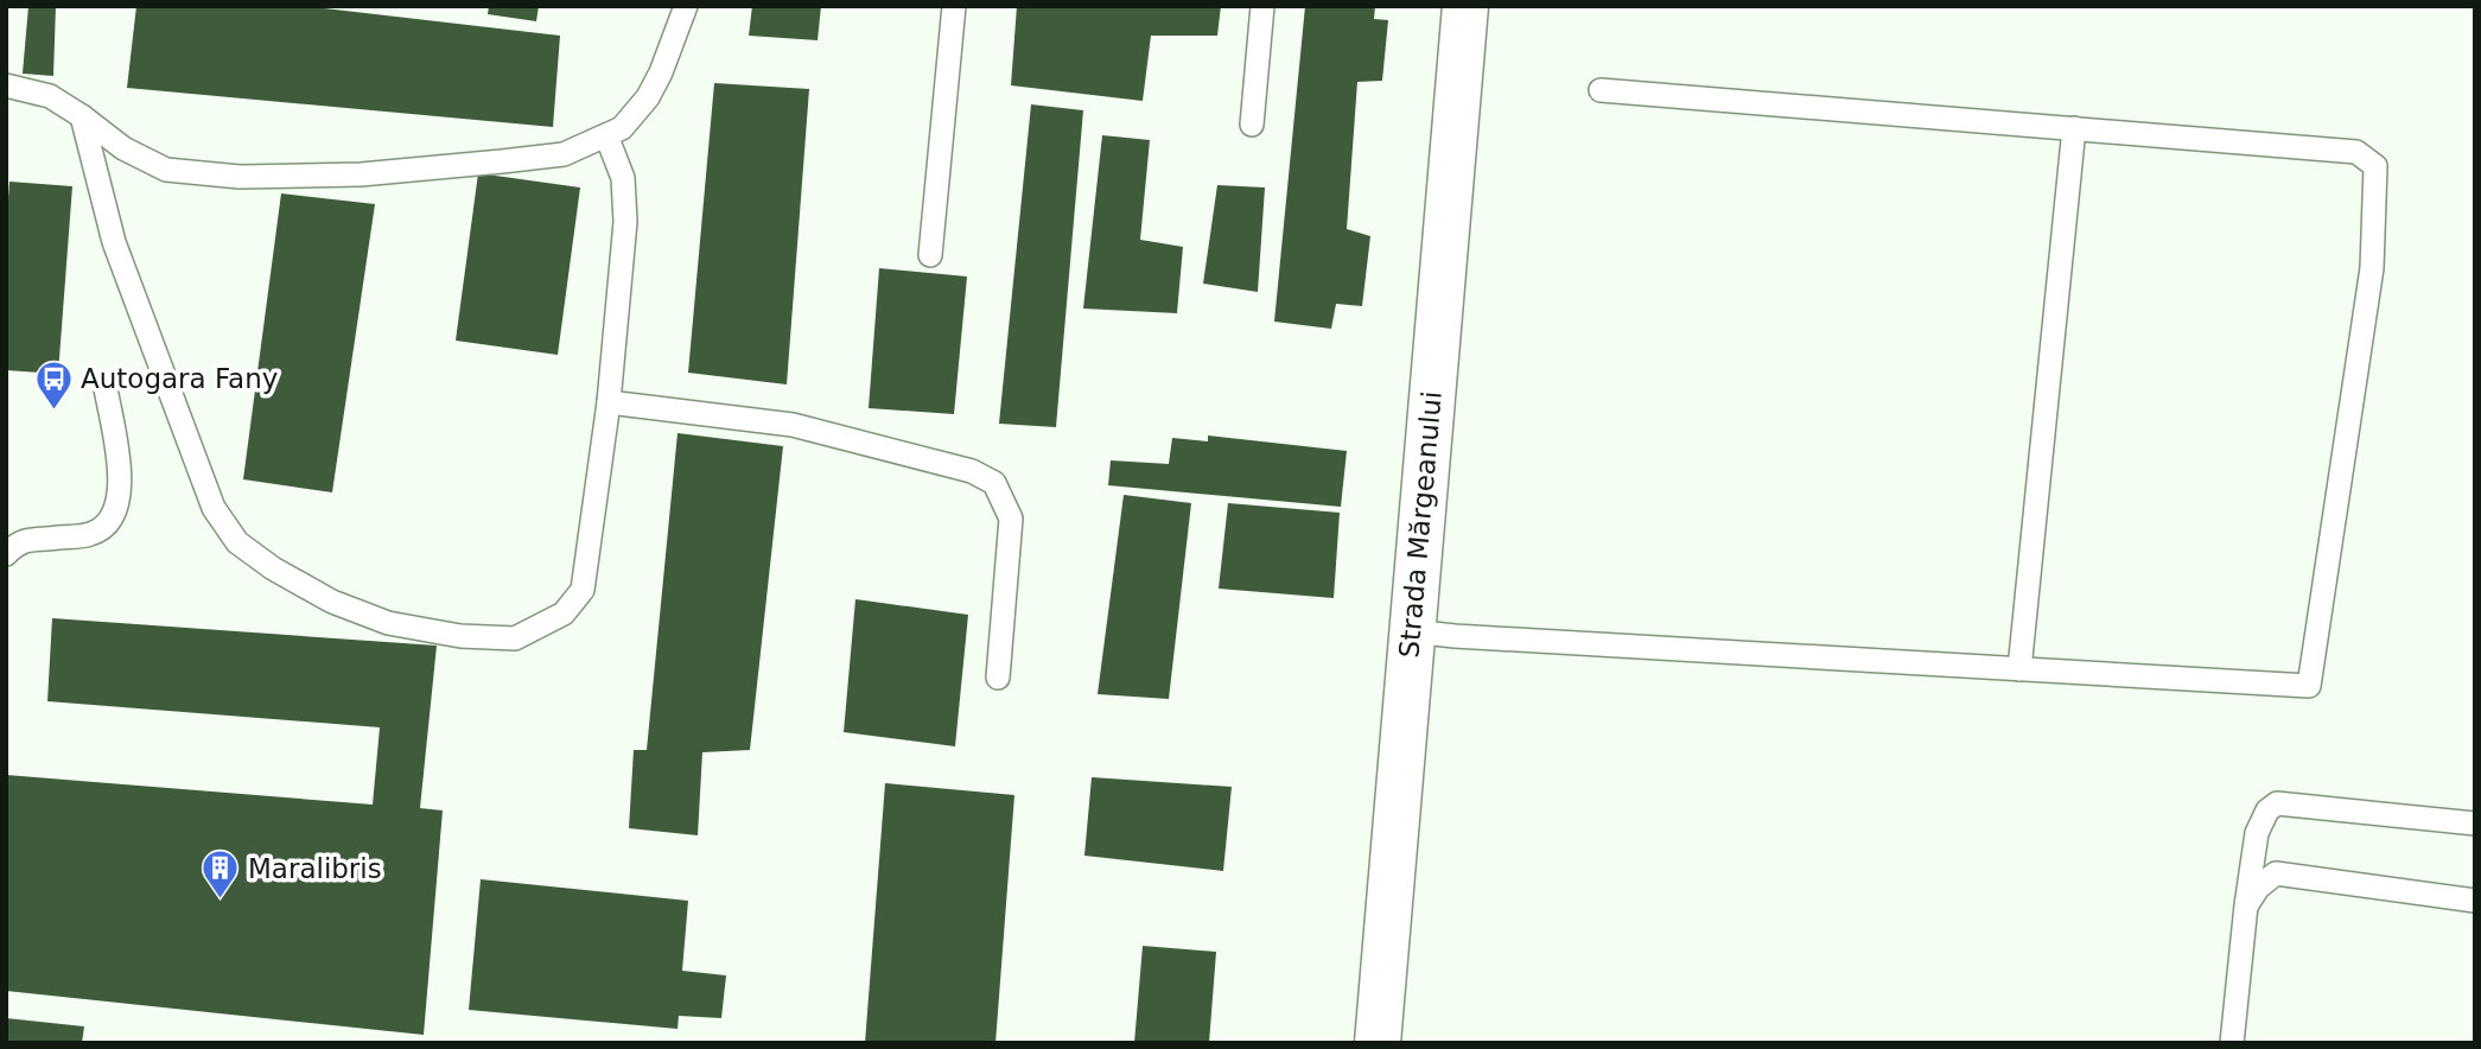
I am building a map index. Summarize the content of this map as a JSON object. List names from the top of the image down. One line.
{"streets":{"street":["Strada Mărgeanului"]},"places":{"bus stop":["Autogara Fany"],"building":["Maralibris"]}}
